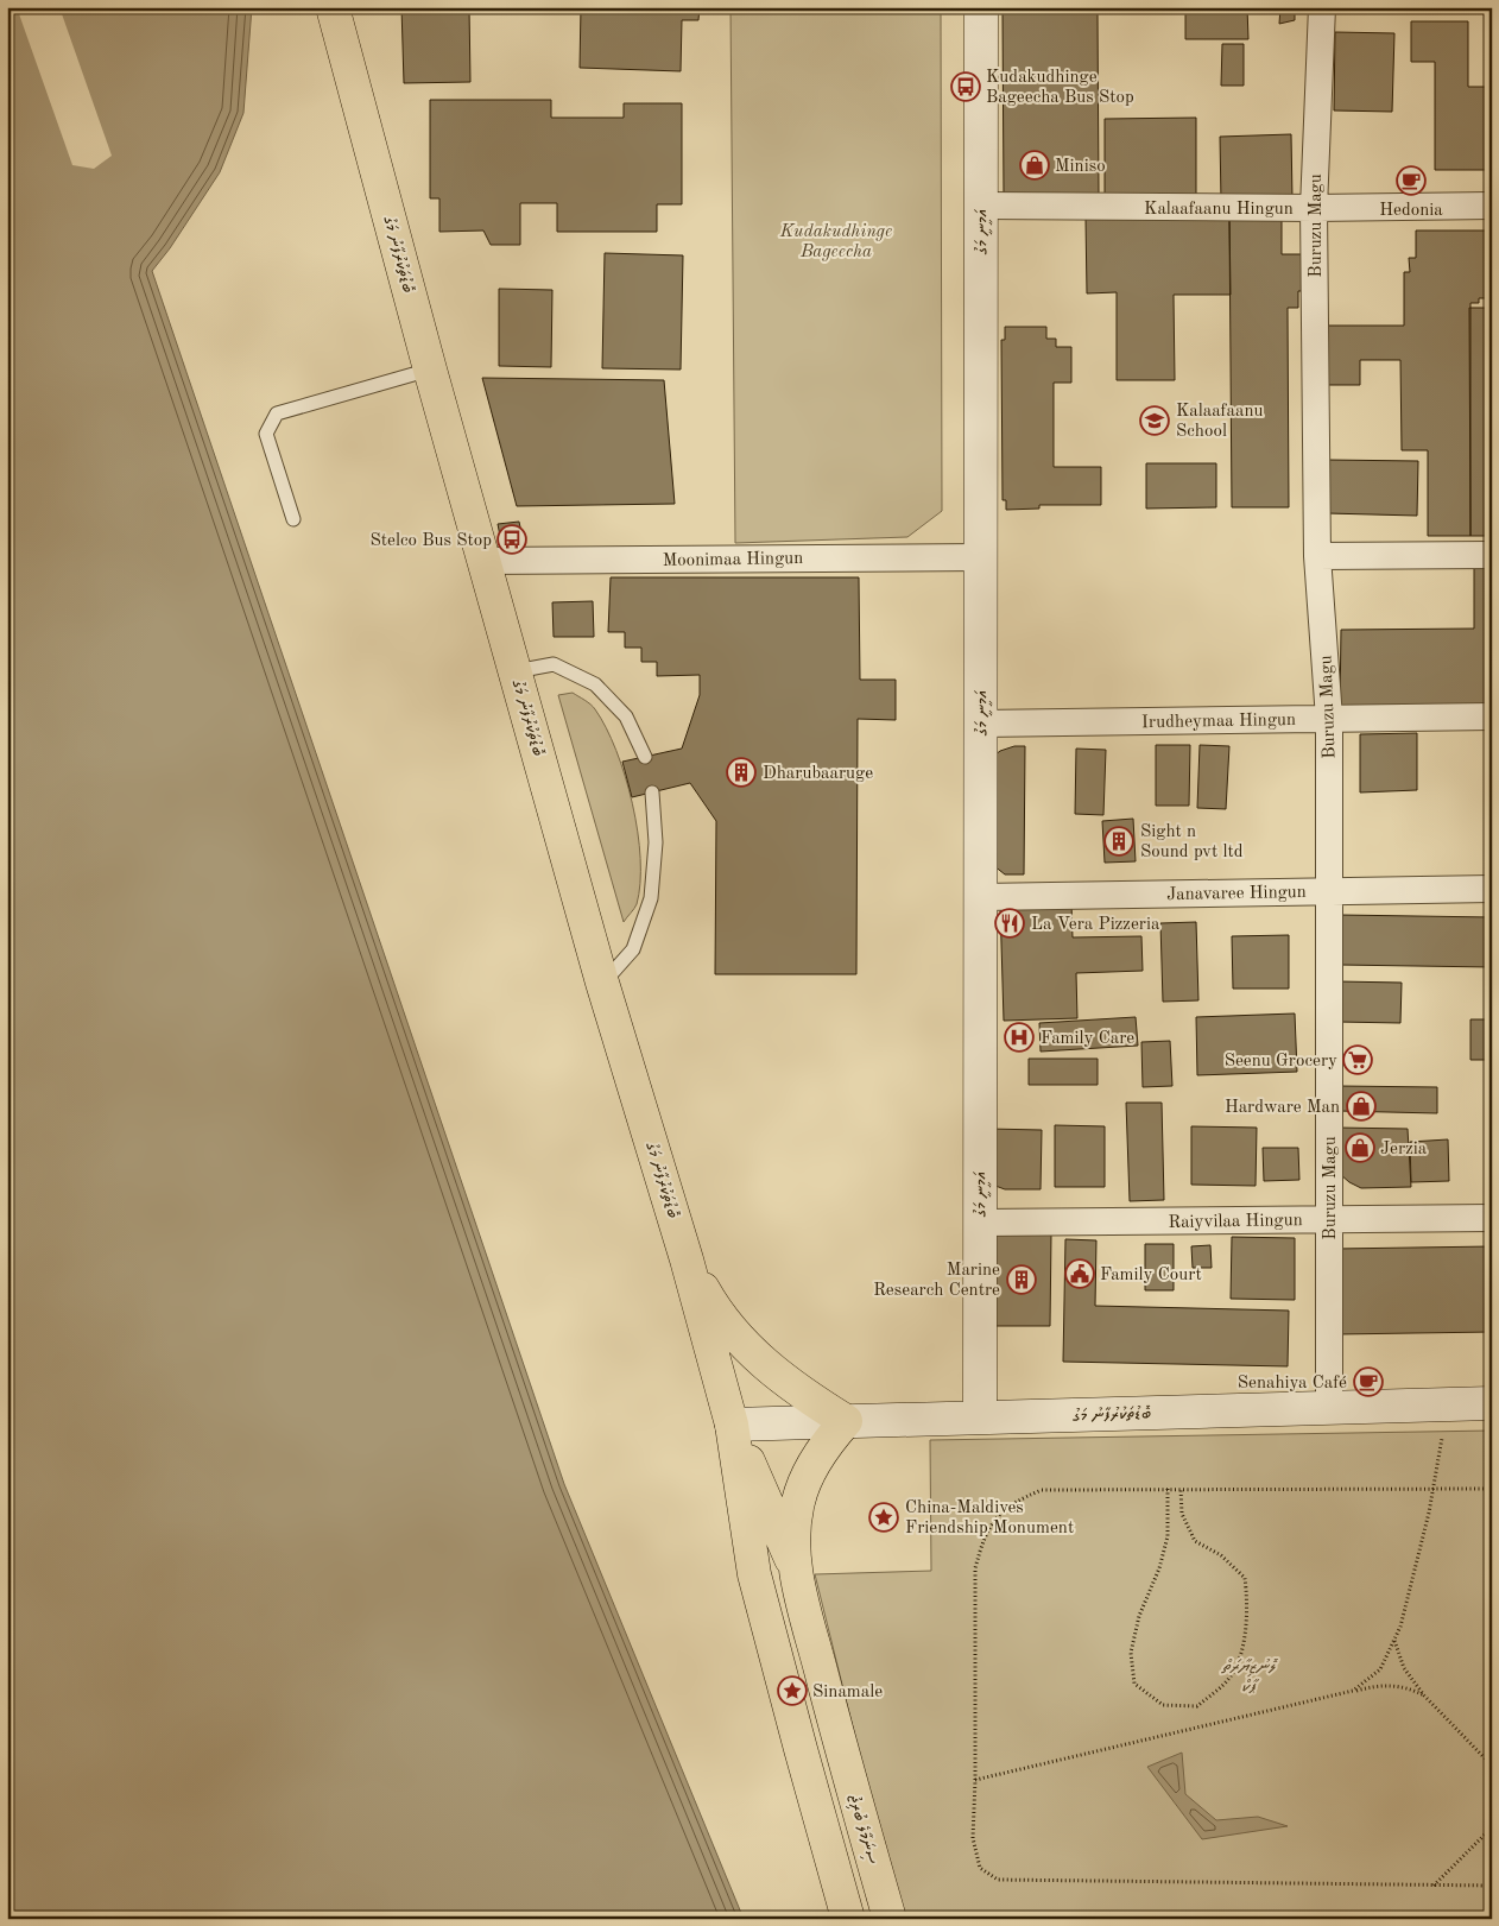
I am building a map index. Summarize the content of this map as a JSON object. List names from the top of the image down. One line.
{"streets":{"main road":["ބޮޑުތަކުރުފާނު މަގު","ސިނަމާލެ ބުރިޖު"],"street":["Kalaafaanu Hingun","Buruzu Magu","އަމީނީ މަގު","Moonimaa Hingun","Irudheymaa Hingun","Janavaree Hingun","Raiyvilaa Hingun"]},"crossings":[["Kalaafaanu Hingun","Buruzu Magu"],["Kalaafaanu Hingun","އަމީނީ މަގު"],["Buruzu Magu","ބޮޑުތަކުރުފާނު މަގު"],["Buruzu Magu","Irudheymaa Hingun"],["Buruzu Magu","Janavaree Hingun"],["Buruzu Magu","Raiyvilaa Hingun"],["އަމީނީ މަގު","ބޮޑުތަކުރުފާނު މަގު"],["އަމީނީ މަގު","Moonimaa Hingun"],["އަމީނީ މަގު","Irudheymaa Hingun"],["އަމީނީ މަގު","Janavaree Hingun"],["އަމީނީ މަގު","Raiyvilaa Hingun"],["ބޮޑުތަކުރުފާނު މަގު","Moonimaa Hingun"],["ބޮޑުތަކުރުފާނު މަގު","ސިނަމާލެ ބުރިޖު"]],"parks":["Kudakudhinge Bageecha","ލޮނުޒިޔާރަތް ޕާކް"],"places":{"bus stop":["Kudakudhinge Bageecha Bus Stop","Stelco Bus Stop"],"shop":["Miniso","Hardware Man","Jerzia"],"cafe":["Hedonia","Senahiya Café"],"school or university":["Kalaafaanu School"],"building":["Dharubaaruge","Sight n Sound pvt ltd","Marine Research Centre"],"restaurant":["La Vera Pizzeria"],"hospital":["Family Care"],"supermarket":["Seenu Grocery"],"public building":["Family Court"],"place":["China-Maldives Friendship Monument","Sinamale"]}}
